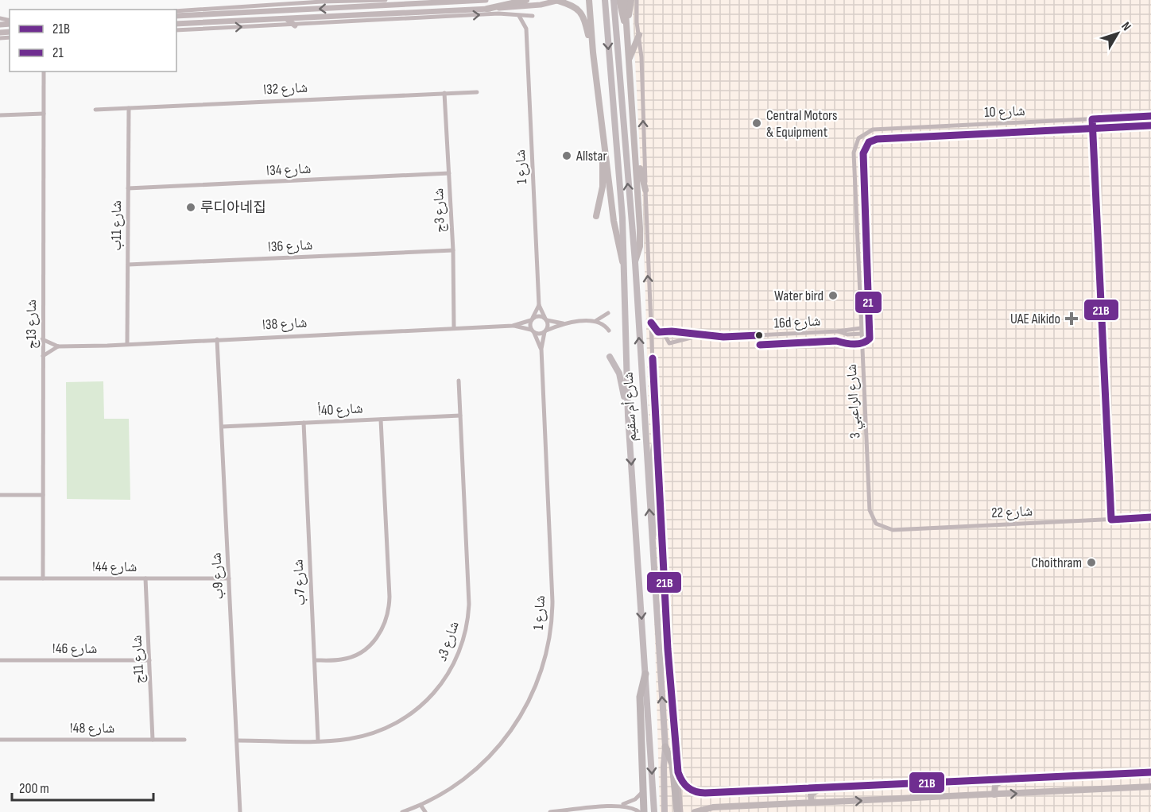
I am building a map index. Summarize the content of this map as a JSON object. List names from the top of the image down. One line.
{"streets":{"main road":["شارع أم سقيم"],"street":["شارع 32ا","شارع 10","شارع 1","شارع 34ا","شارع 3ج","شارع 11ب","شارع 36ا","16d شارع","شارع 38ا","شارع 13ج","شارع الراعبي 3","شارع 40أ","شارع 22","شارع 44ا","شارع 9ب","شارع 7ب","شارع 3د","شارع 46ا","شارع 11ج","شارع 48ا"]},"crossings":[["شارع 32ا","شارع 3ج"],["شارع 32ا","شارع 11ب"],["شارع 10","شارع الراعبي 3"],["شارع 1","شارع 38ا"],["شارع 34ا","شارع 3ج"],["شارع 34ا","شارع 11ب"],["شارع 3ج","شارع 36ا"],["شارع 3ج","شارع 38ا"],["شارع 11ب","شارع 36ا"],["شارع 11ب","شارع 38ا"],["16d شارع","شارع الراعبي 3"],["شارع 38ا","شارع 13ج"],["شارع 38ا","شارع 9ب"],["شارع 13ج","شارع 44ا"],["شارع الراعبي 3","شارع 22"],["شارع 40أ","شارع 9ب"],["شارع 40أ","شارع 7ب"],["شارع 40أ","شارع 3د"],["شارع 44ا","شارع 9ب"],["شارع 44ا","شارع 11ج"],["شارع 9ب","شارع 3د"],["شارع 7ب","شارع 3د"],["شارع 46ا","شارع 11ج"],["شارع 11ج","شارع 48ا"]],"places":{"other":["Central Motors & Equipment","Allstar","루디아네집","Water bird","Choithram"],"health":["UAE Aikido"]},"lines":["transit line 21B","transit line 21"],"legend":["21B","21"],"scale_bar":"200 m","north":"top right"}
